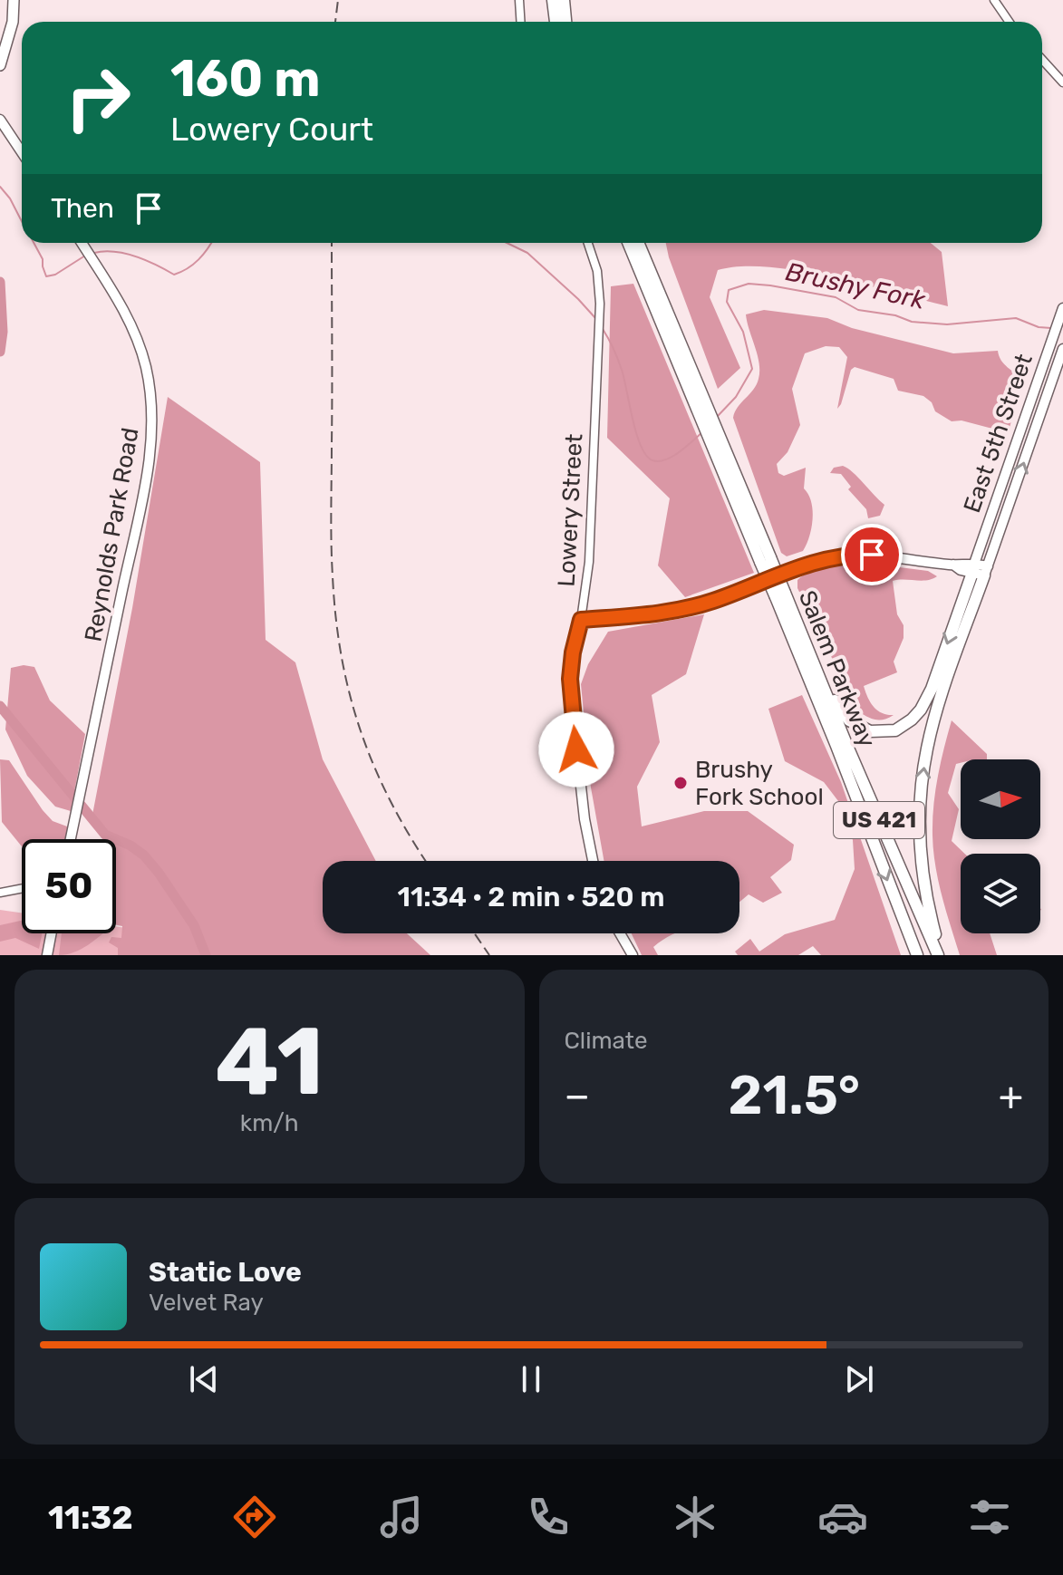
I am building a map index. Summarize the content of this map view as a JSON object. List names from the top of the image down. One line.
{"streets":{"highway":["Salem Parkway","US 421"],"main road":["East 5th Street","Lowery Street","Reynolds Park Road"]},"water":["Brushy Fork"],"places":["Brushy Fork School"],"north":"right","page":{"turn":["160 m","Lowery Court"],"then":"Then","limit":"50","trip":"11:34 · 2 min · 520 m","tile":[["41","km/h"],"Climate"],"heat":["−","21.5°","+"],"song":["Static Love","Velvet Ray"],"tabs":"11:32"}}
